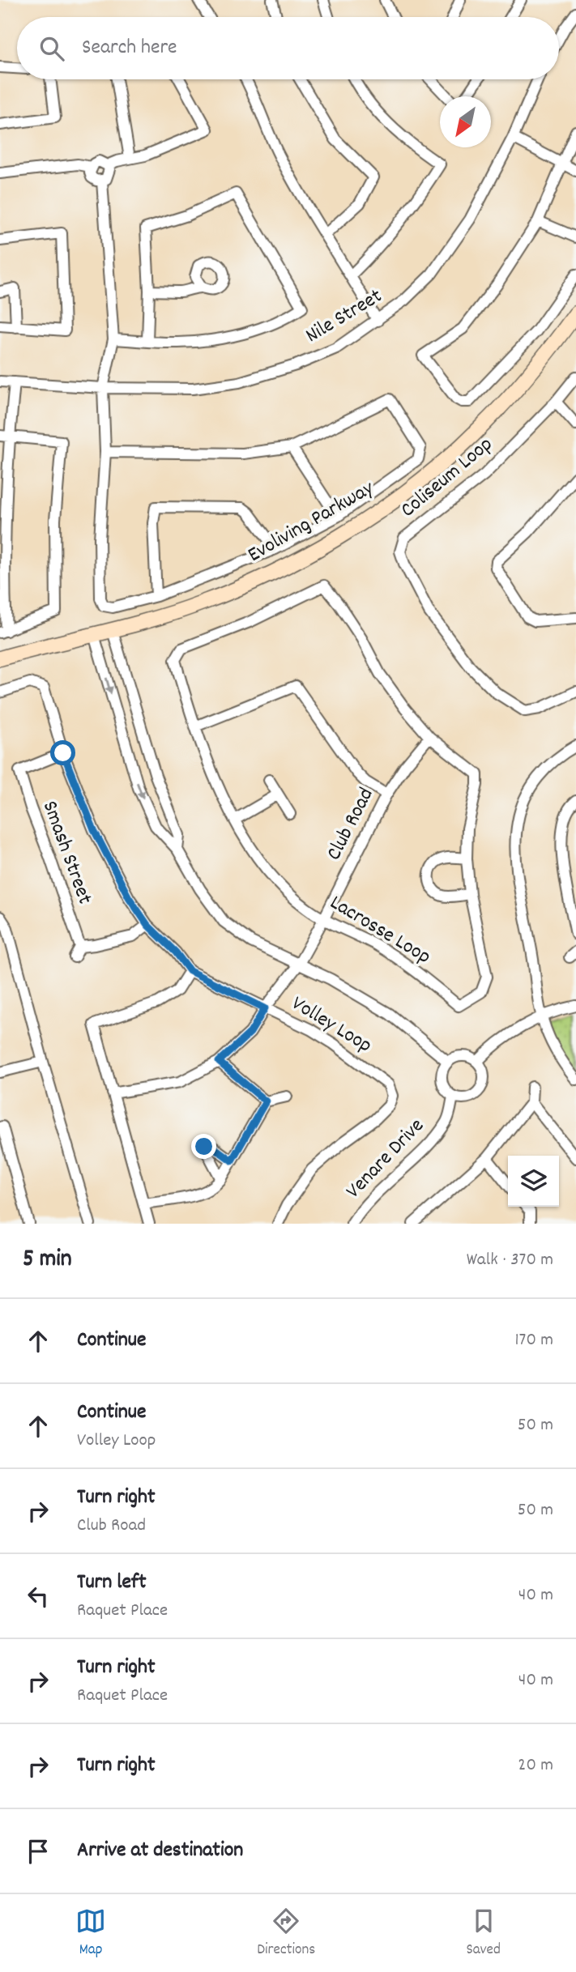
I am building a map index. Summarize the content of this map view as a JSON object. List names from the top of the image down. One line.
{"streets":{"street":["Nile Street","Coliseum Loop","Evoliving Parkway","Club Road","Smash Street","Lacrosse Loop","Volley Loop","Venare Drive"]},"crossings":[["Club Road","Lacrosse Loop"],["Club Road","Volley Loop"]],"north":"bottom left","page":{"search":"Search here","heading":["5 min","Walk · 370 m"],"list":[["Continue","170 m"],["Continue","Volley Loop","50 m"],["Turn right","Club Road","50 m"],["Turn left","Raquet Place","40 m"],["Turn right","Raquet Place","40 m"],["Turn right","20 m"],"Arrive at destination"],"nav":["Map","Directions","Saved"]}}
